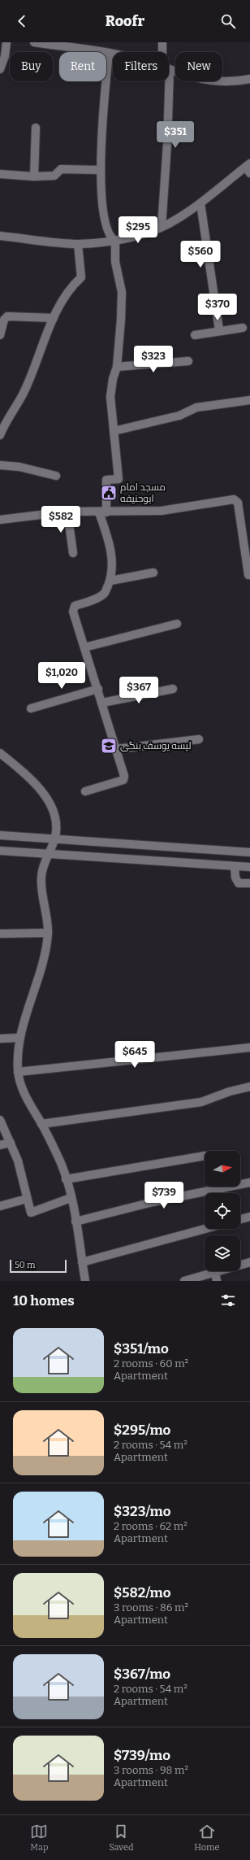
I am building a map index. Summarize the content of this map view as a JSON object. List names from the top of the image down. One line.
{"places":{"public building":["مسجد امام ابوحنیفه"],"school or university":["لیسه یوسف بنگی"]},"scale_bar":"50 m","north":"right","page":{"header":"Roofr","chip":["Buy","Rent","Filters","New"],"price":["$351","$295","$560","$370","$323","$582","$1,020","$367","$645","$739"],"scale":"50 m","heading":"10 homes","list":[{"name":"$351/mo","note":"2 rooms · 60 m² · Apartment"},{"name":"$295/mo","note":"2 rooms · 54 m² · Apartment"},{"name":"$323/mo","note":"2 rooms · 62 m² · Apartment"},{"name":"$582/mo","note":"3 rooms · 86 m² · Apartment"},{"name":"$367/mo","note":"2 rooms · 54 m² · Apartment"},{"name":"$739/mo","note":"3 rooms · 98 m² · Apartment"}],"tabs":["Map","Saved","Home"]}}
